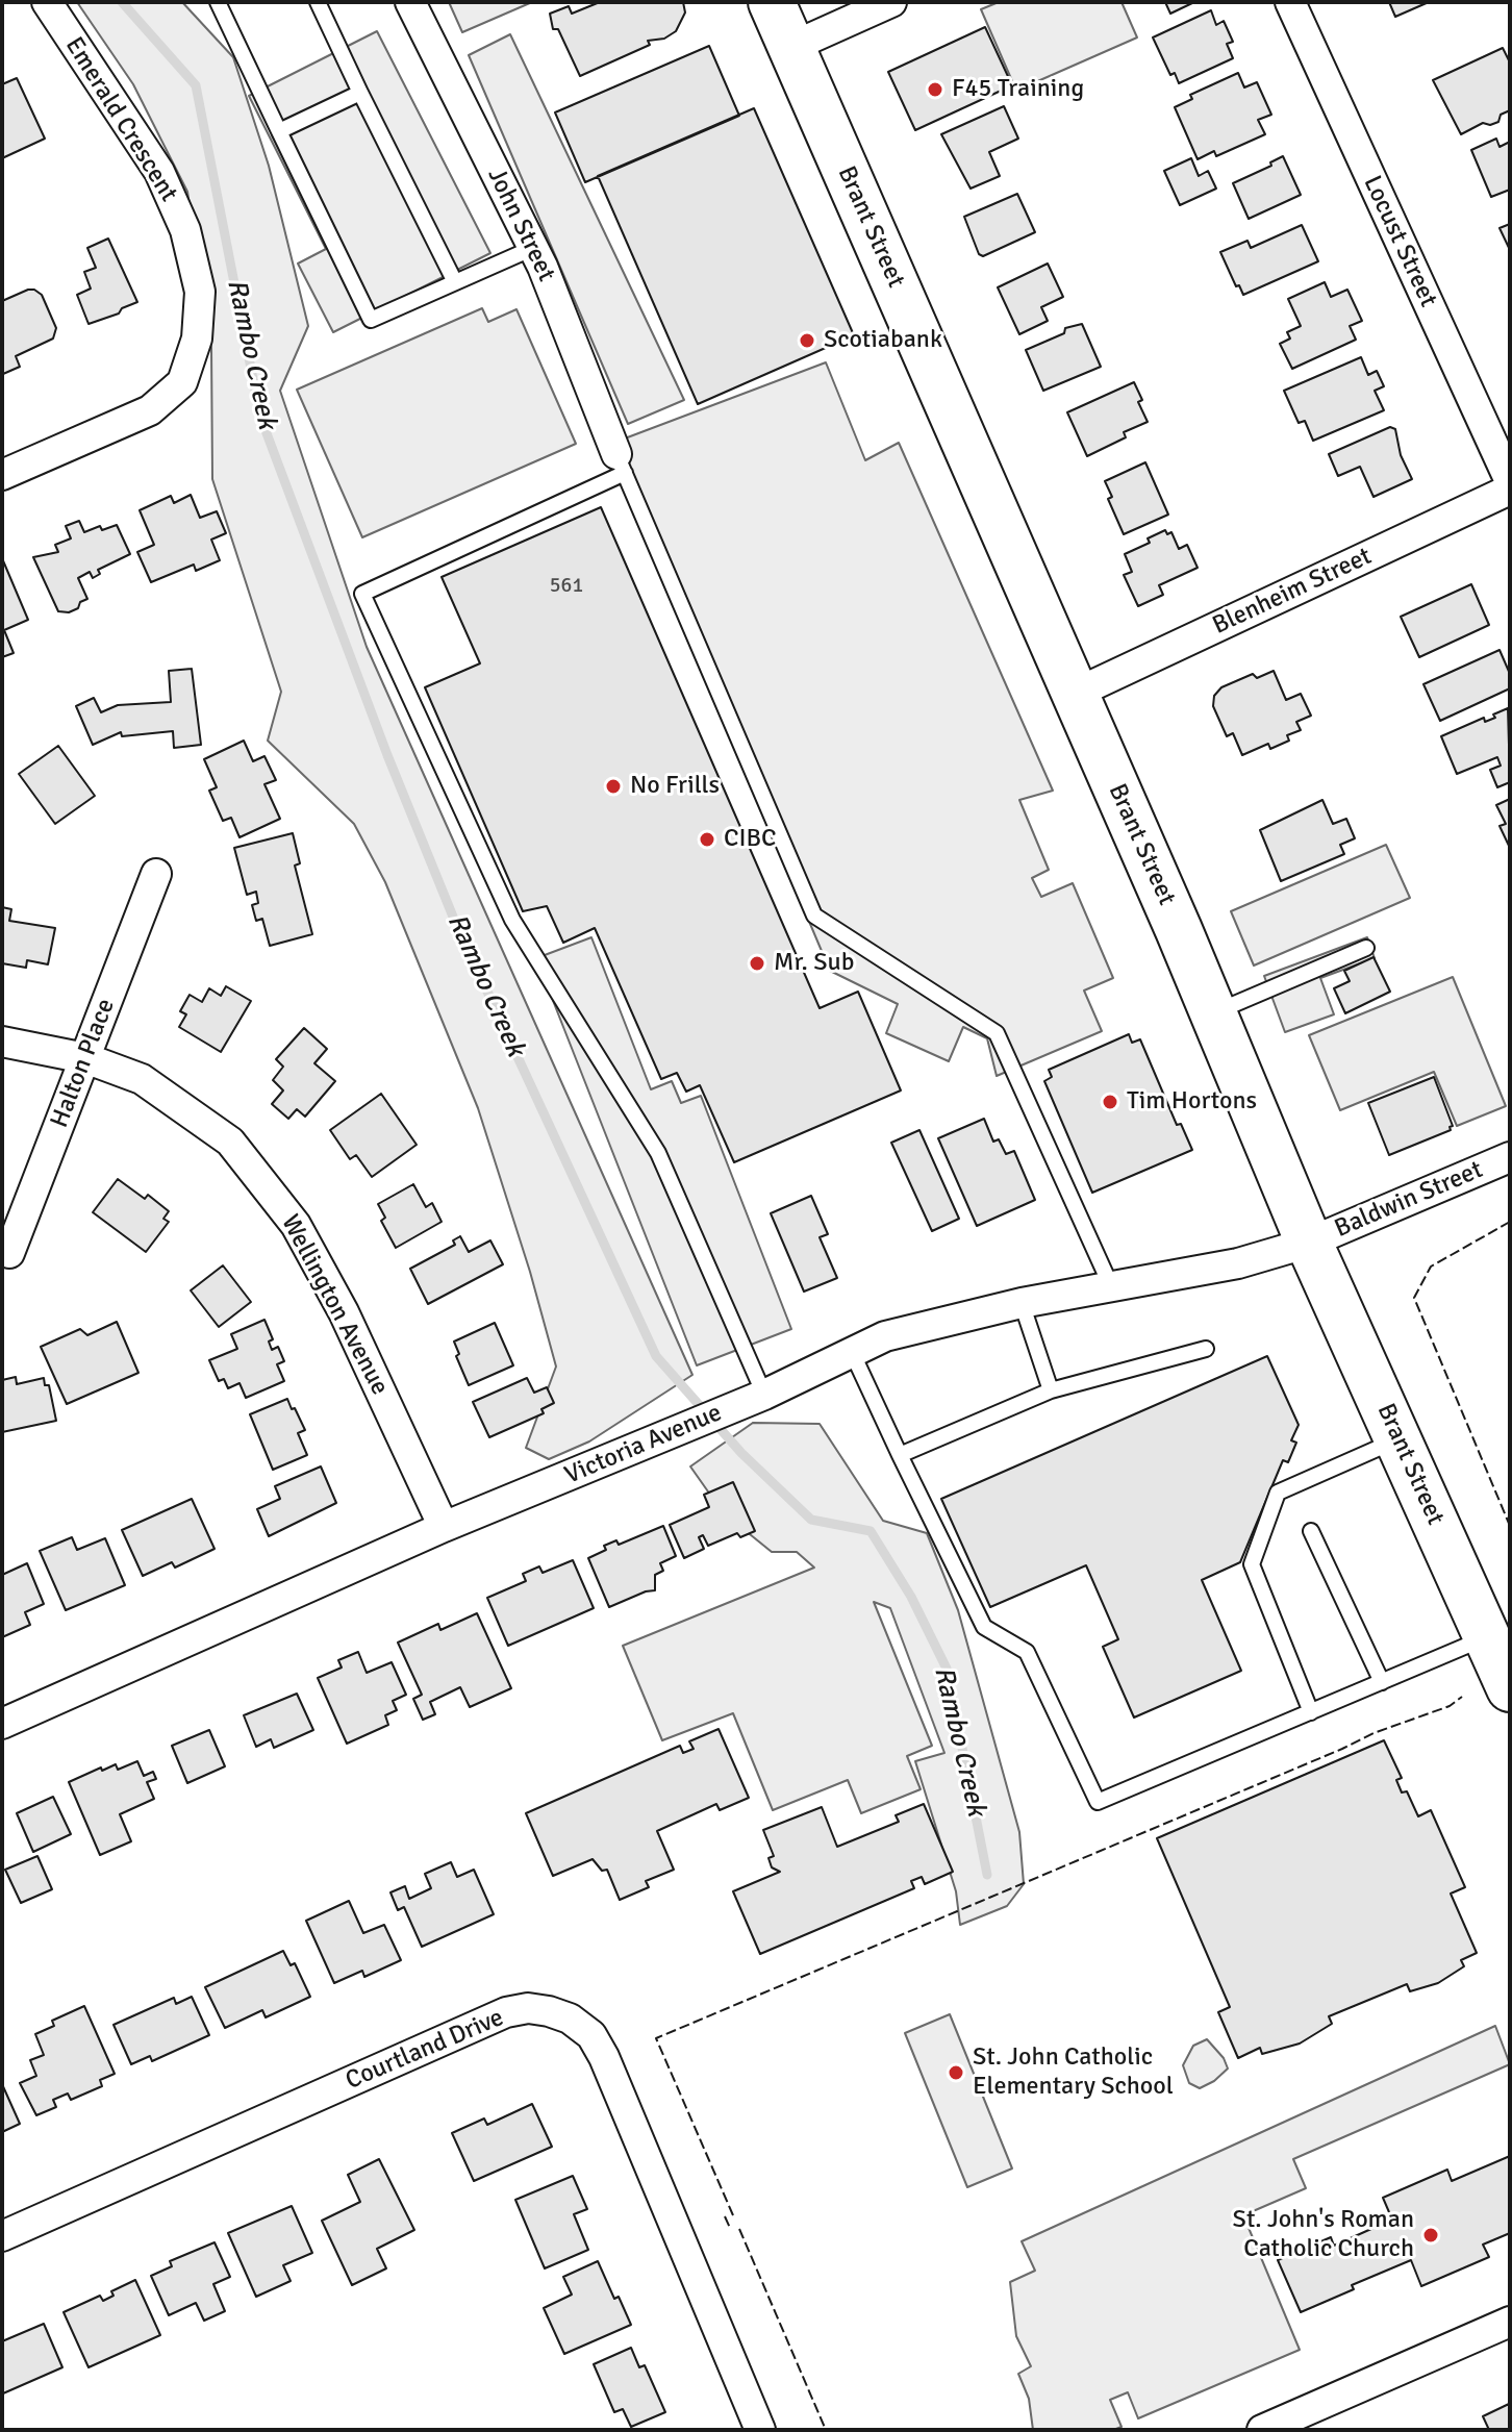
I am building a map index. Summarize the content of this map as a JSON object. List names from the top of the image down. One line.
{"streets":{"main road":["Brant Street"],"street":["Emerald Crescent","John Street","Locust Street","Blenheim Street","Halton Place","Baldwin Street","Wellington Avenue","Victoria Avenue","Courtland Drive"]},"crossings":[["Brant Street","Blenheim Street"],["Brant Street","Baldwin Street"],["Brant Street","Victoria Avenue"],["Halton Place","Wellington Avenue"],["Baldwin Street","Victoria Avenue"],["Wellington Avenue","Victoria Avenue"]],"water":["Rambo Creek"],"places":["F45 Training","Scotiabank","No Frills","CIBC","Mr. Sub","Tim Hortons","St. John Catholic Elementary School","St. John's Roman Catholic Church"],"house_numbers":["561"]}
